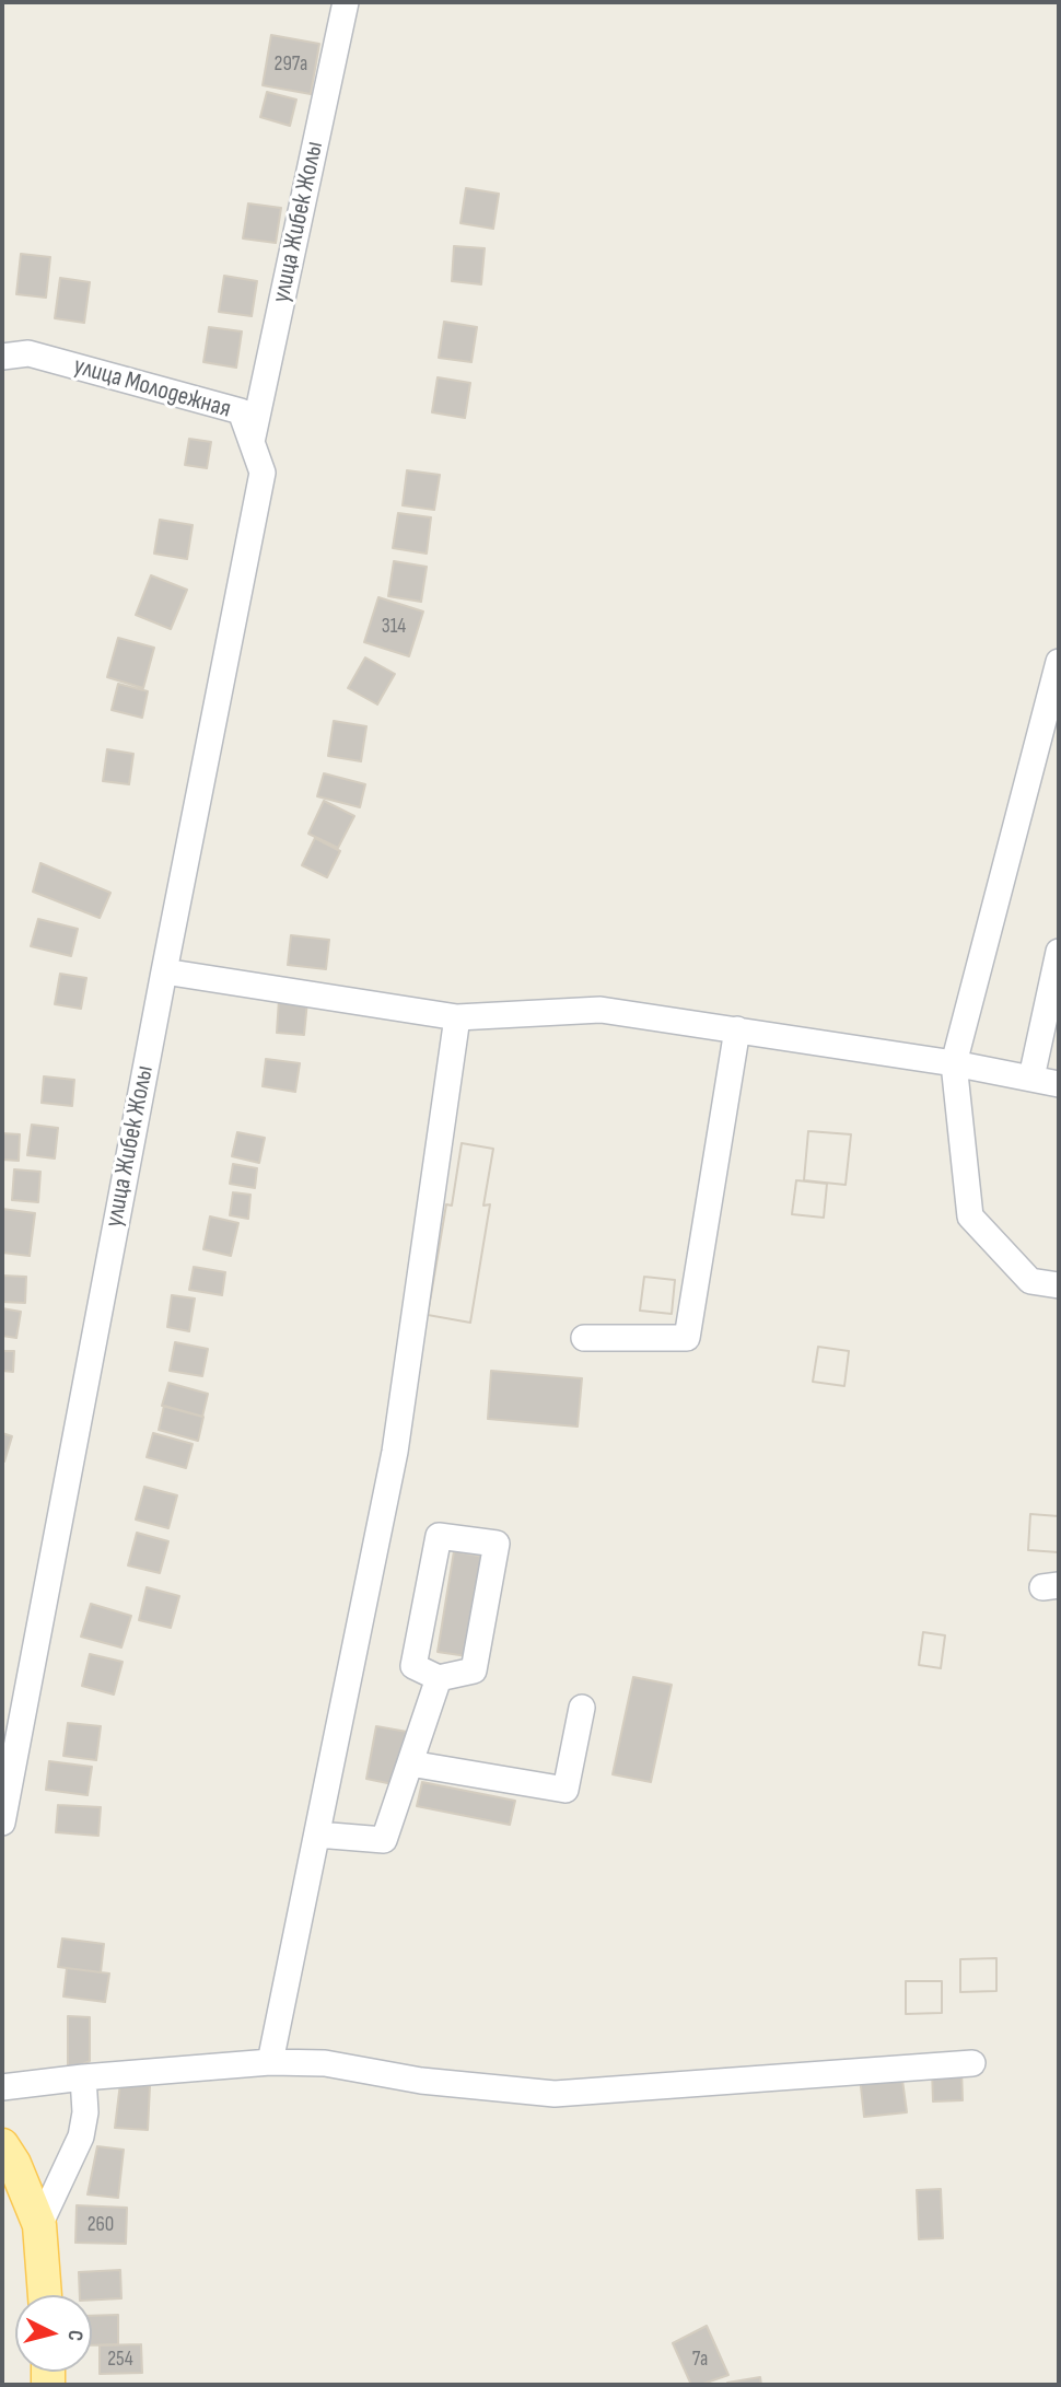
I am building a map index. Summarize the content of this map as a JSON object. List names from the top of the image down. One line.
{"streets":{"street":["улица Жибек Жолы","улица Молодежная"]},"crossings":[["улица Жибек Жолы","улица Молодежная"]],"house_numbers":["297а","314","260","254","7а"],"north":"right"}
